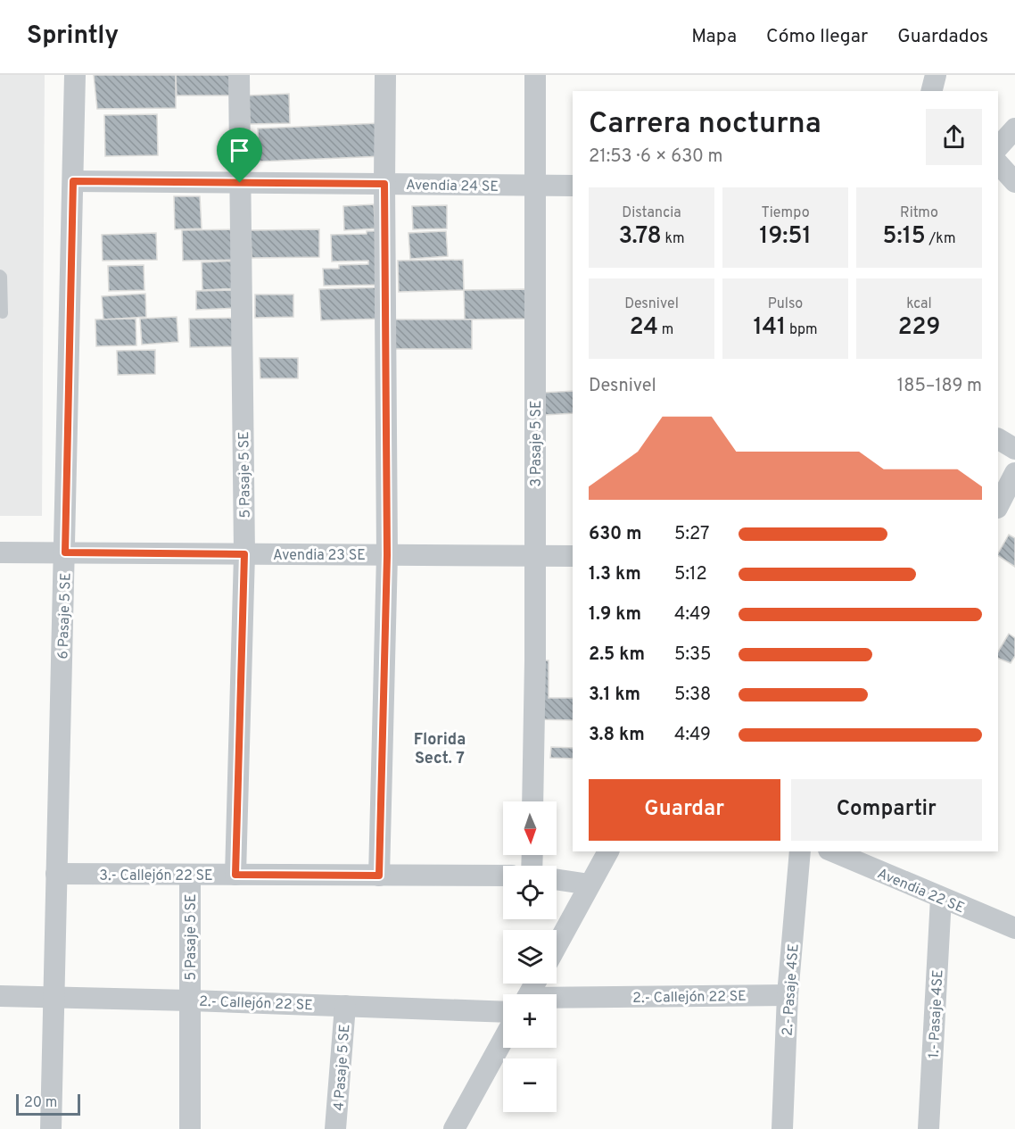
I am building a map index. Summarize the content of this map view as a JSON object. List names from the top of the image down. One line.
{"streets":{"street":["Avendia 24 SE","3 Pasaje 5 SE","5 Pasaje 5 SE","Avendia 23 SE","6 Pasaje 5 SE","3.- Callejón 22 SE","Avendia 22 SE","2.- Pasaje 4SE","2.- Callejón 22 SE","1.- Pasaje 4SE","4 Pasaje 5 SE"]},"crossings":[["Avendia 24 SE","3 Pasaje 5 SE"],["Avendia 24 SE","5 Pasaje 5 SE"],["Avendia 24 SE","6 Pasaje 5 SE"],["3 Pasaje 5 SE","Avendia 23 SE"],["5 Pasaje 5 SE","Avendia 23 SE"],["5 Pasaje 5 SE","3.- Callejón 22 SE"],["5 Pasaje 5 SE","2.- Callejón 22 SE"],["Avendia 23 SE","6 Pasaje 5 SE"],["6 Pasaje 5 SE","3.- Callejón 22 SE"],["6 Pasaje 5 SE","2.- Callejón 22 SE"],["Avendia 22 SE","1.- Pasaje 4SE"],["2.- Pasaje 4SE","2.- Callejón 22 SE"],["2.- Callejón 22 SE","4 Pasaje 5 SE"]],"districts":["Florida Sect. 7"],"scale_bar":"20 m","north":"bottom","page":{"header":"Sprintly","nav":["Mapa","Cómo llegar","Guardados"],"heading":["Carrera nocturna","21:53 · 6 × 630 m"],"stats":[["Distancia","3.78 km"],["Tiempo","19:51"],["Ritmo","5:15 /km"],["Desnivel","24 m"],["Pulso","141 bpm"],["kcal","229"]],"chart":["Desnivel","185–189 m"],"list":[{"name":"630 m","note":"5:27"},{"name":"1.3 km","note":"5:12"},{"name":"1.9 km","note":"4:49"},{"name":"2.5 km","note":"5:35"},{"name":"3.1 km","note":"5:38"},{"name":"3.8 km","note":"4:49"}],"buttons":["Guardar","Compartir"],"map_buttons":["+","−"],"scale":"20 m"}}
